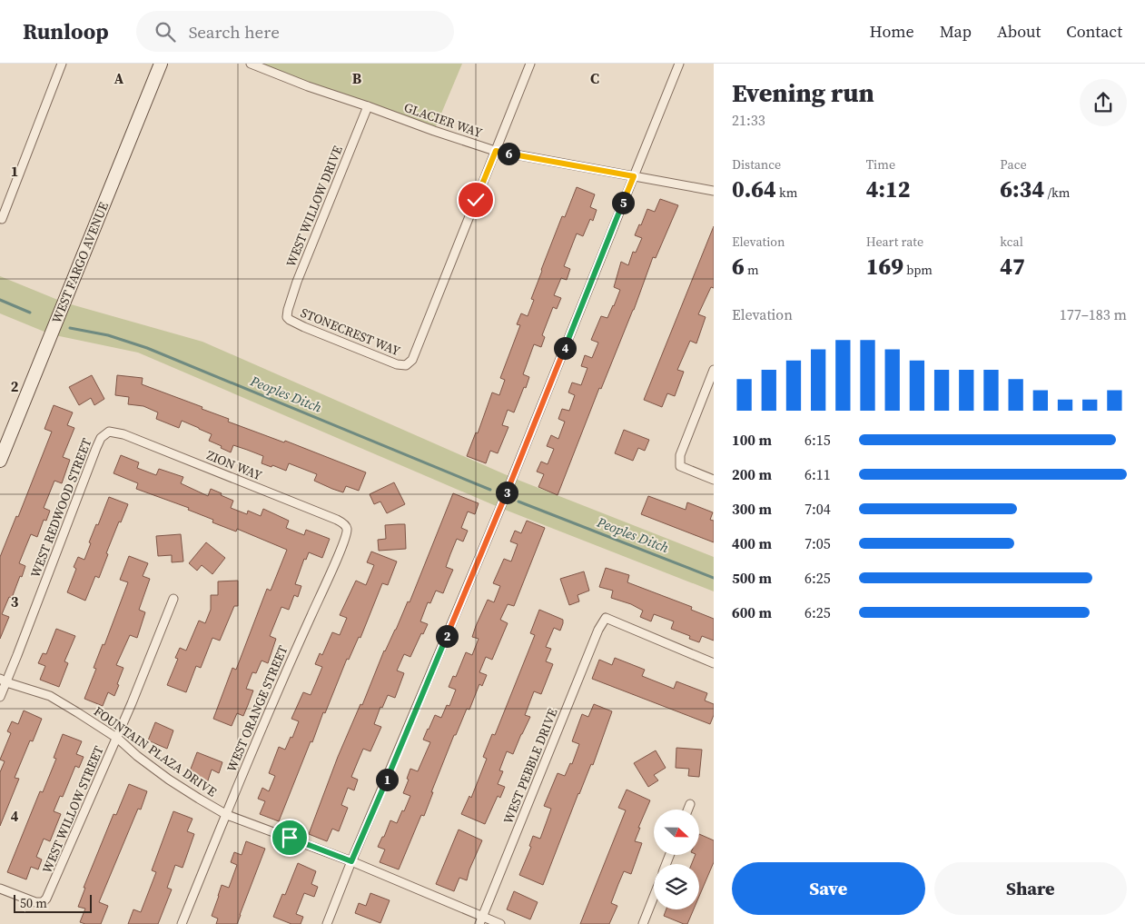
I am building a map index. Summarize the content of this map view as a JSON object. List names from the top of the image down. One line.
{"streets":{"main road":["WEST FARGO AVENUE"],"street":["GLACIER WAY","WEST WILLOW DRIVE","STONECREST WAY","ZION WAY","WEST REDWOOD STREET","WEST ORANGE STREET","FOUNTAIN PLAZA DRIVE","WEST PEBBLE DRIVE","WEST WILLOW STREET"]},"crossings":[["GLACIER WAY","WEST WILLOW DRIVE"],["GLACIER WAY","STONECREST WAY"],["WEST WILLOW DRIVE","STONECREST WAY"],["ZION WAY","WEST REDWOOD STREET"],["ZION WAY","WEST ORANGE STREET"],["WEST REDWOOD STREET","FOUNTAIN PLAZA DRIVE"],["WEST ORANGE STREET","FOUNTAIN PLAZA DRIVE"],["FOUNTAIN PLAZA DRIVE","WEST PEBBLE DRIVE"],["FOUNTAIN PLAZA DRIVE","WEST WILLOW STREET"]],"water":["Peoples Ditch"],"scale_bar":"50 m","north":"right","page":{"header":"Runloop","search":"Search here","nav":["Home","Map","About","Contact"],"heading":["Evening run","21:33"],"stats":[["Distance","0.64 km"],["Time","4:12"],["Pace","6:34 /km"],["Elevation","6 m"],["Heart rate","169 bpm"],["kcal","47"]],"pins":["6","5","4","3","2","1"],"chart":["Elevation","177–183 m"],"list":[{"name":"100 m","note":"6:15"},{"name":"200 m","note":"6:11"},{"name":"300 m","note":"7:04"},{"name":"400 m","note":"7:05"},{"name":"500 m","note":"6:25"},{"name":"600 m","note":"6:25"}],"buttons":["Save","Share"],"scale":"50 m"},"grid":{"columns":["A","B","C"],"rows":["1","2","3","4"]}}
